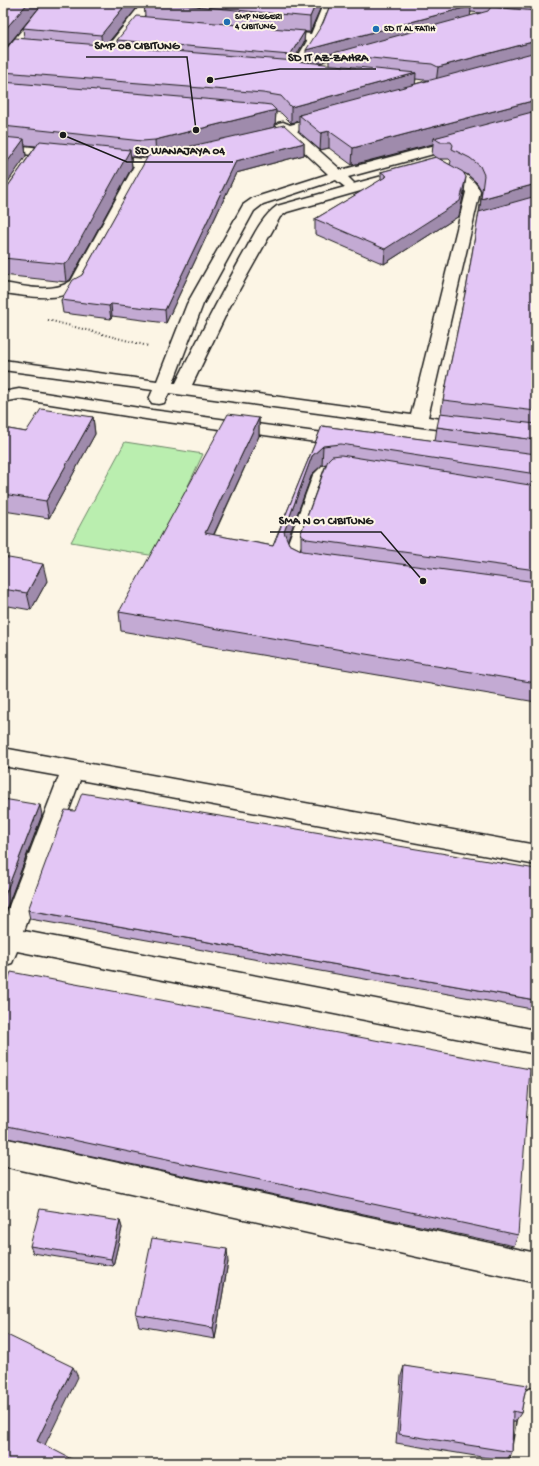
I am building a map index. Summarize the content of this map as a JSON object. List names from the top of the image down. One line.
{"places":["SMP NEGERI 4 CIBITUNG","SD IT AL FATIH","SD IT AZ-ZAHRA","SMP 08 CIBITUNG","SD WANAJAYA 04","SMA N 01 CIBITUNG"]}
